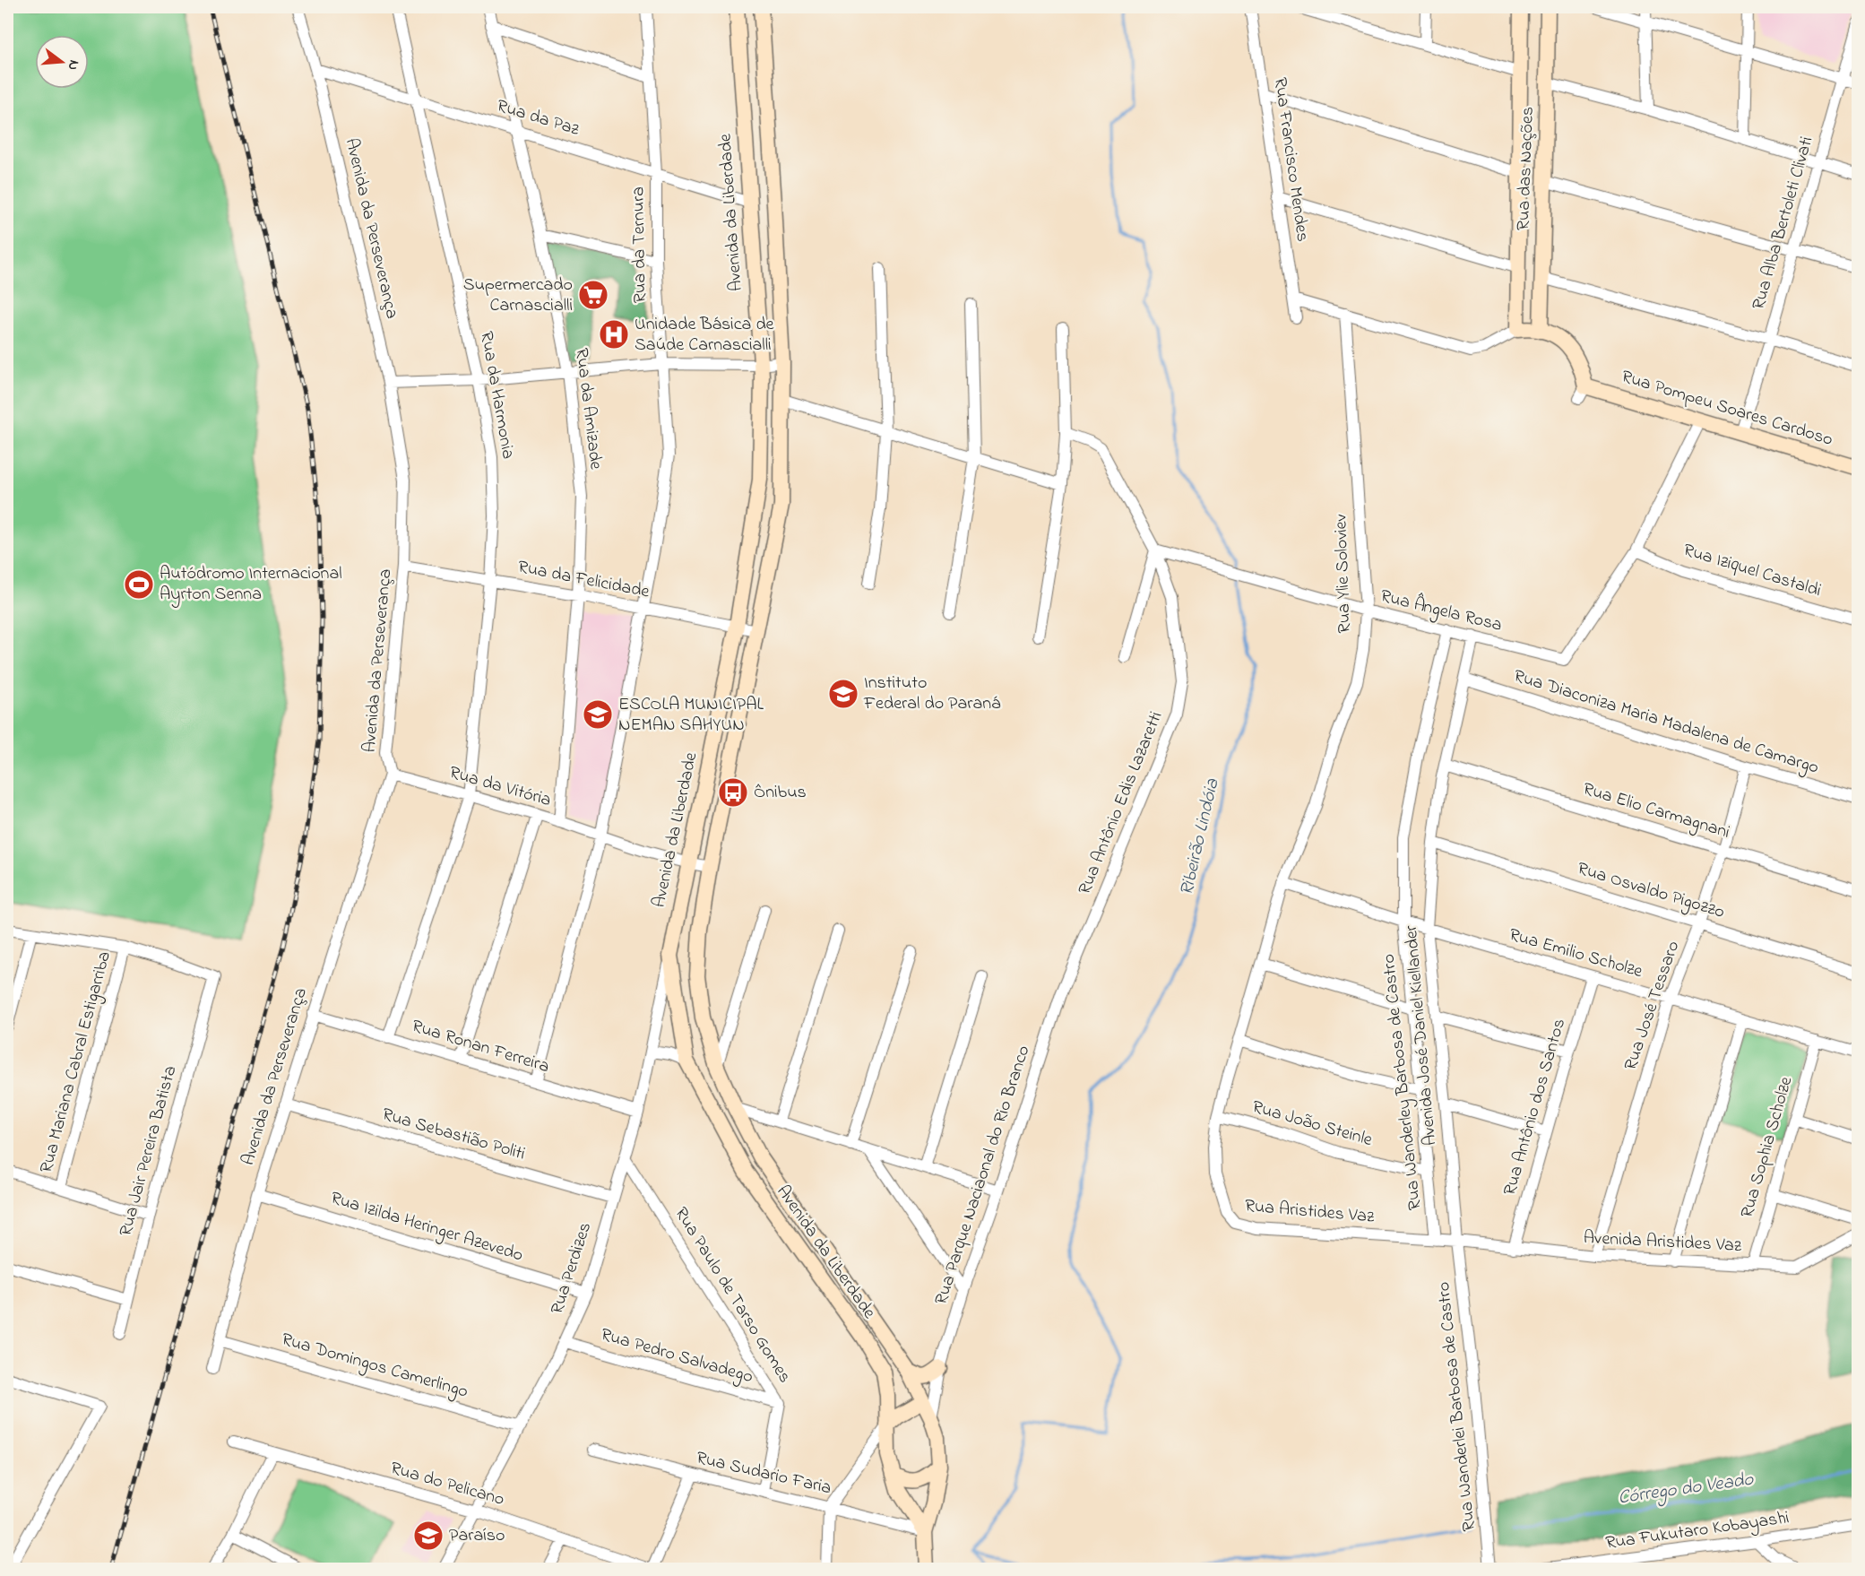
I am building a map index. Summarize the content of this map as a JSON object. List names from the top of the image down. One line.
{"streets":{"street":["Rua da Paz","Rua Francisco Mendes","Rua das Nações","Avenida da Liberdade","Rua Alba Bertoleti Clivati","Avenida da Perseverança","Rua da Ternura","Rua da Harmonia","Rua da Amizade","Rua Pompeu Soares Cardoso","Rua Iziquel Castaldi","Rua Ylie Soloviev","Rua da Felicidade","Rua Ângela Rosa","Rua Diaconiza Maria Madalena de Camargo","Rua da Vitória","Rua Antônio Edis Lazaretti","Rua Elio Carmagnani","Rua Osvaldo Pigozzo","Rua Emilio Scholze","Rua José Tessaro","Avenida José Daniel Kiellander","Rua Ronan Ferreira","Rua Mariana Cabral Estigarriba","Rua Wanderley Barbosa de Castro","Rua Antônio dos Santos","Rua João Steinle","Rua Sebastião Politi","Rua Sophia Scholze","Rua Jair Pereira Batista","Rua Parque Naciaonal do Rio Branco","Rua Aristides Vaz","Rua Izilda Heringer Azevedo","Avenida Aristides Vaz","Rua Perdizes","Rua Paulo de Tarso Gomes","Rua Pedro Salvadego","Rua Domingos Camerlingo","Rua Wanderlei Barbosa de Castro","Rua Sudario Faria","Rua do Pelicano","Rua Fukutaro Kobayashi"]},"crossings":[["Rua da Paz","Avenida da Liberdade"],["Rua da Paz","Avenida da Perseverança"],["Rua da Paz","Rua da Ternura"],["Rua da Paz","Rua da Harmonia"],["Rua da Paz","Rua da Amizade"],["Rua das Nações","Rua Pompeu Soares Cardoso"],["Avenida da Liberdade","Rua da Felicidade"],["Avenida da Liberdade","Rua da Vitória"],["Avenida da Liberdade","Rua Parque Naciaonal do Rio Branco"],["Avenida da Liberdade","Rua Perdizes"],["Avenida da Liberdade","Rua Sudario Faria"],["Rua Alba Bertoleti Clivati","Rua Pompeu Soares Cardoso"],["Avenida da Perseverança","Rua da Felicidade"],["Avenida da Perseverança","Rua da Vitória"],["Avenida da Perseverança","Rua Ronan Ferreira"],["Avenida da Perseverança","Rua Sebastião Politi"],["Avenida da Perseverança","Rua Izilda Heringer Azevedo"],["Avenida da Perseverança","Rua Domingos Camerlingo"],["Rua da Ternura","Rua da Felicidade"],["Rua da Harmonia","Rua da Felicidade"],["Rua da Harmonia","Rua da Vitória"],["Rua da Harmonia","Rua Ronan Ferreira"],["Rua da Amizade","Rua da Felicidade"],["Rua da Amizade","Rua da Vitória"],["Rua Iziquel Castaldi","Rua Ângela Rosa"],["Rua Ylie Soloviev","Rua Ângela Rosa"],["Rua Ylie Soloviev","Rua Emilio Scholze"],["Rua Ylie Soloviev","Rua Aristides Vaz"],["Rua Ângela Rosa","Rua Antônio Edis Lazaretti"],["Rua Ângela Rosa","Avenida José Daniel Kiellander"],["Rua Diaconiza Maria Madalena de Camargo","Rua José Tessaro"],["Rua Diaconiza Maria Madalena de Camargo","Avenida José Daniel Kiellander"],["Rua Antônio Edis Lazaretti","Rua Parque Naciaonal do Rio Branco"],["Rua Elio Carmagnani","Rua José Tessaro"],["Rua Elio Carmagnani","Avenida José Daniel Kiellander"],["Rua Osvaldo Pigozzo","Rua José Tessaro"],["Rua Osvaldo Pigozzo","Avenida José Daniel Kiellander"],["Rua Emilio Scholze","Rua José Tessaro"],["Rua Emilio Scholze","Avenida José Daniel Kiellander"],["Rua Emilio Scholze","Rua Wanderley Barbosa de Castro"],["Rua Emilio Scholze","Rua Antônio dos Santos"],["Rua Emilio Scholze","Rua Sophia Scholze"],["Rua José Tessaro","Avenida Aristides Vaz"],["Avenida José Daniel Kiellander","Rua Wanderley Barbosa de Castro"],["Avenida José Daniel Kiellander","Rua Aristides Vaz"],["Avenida José Daniel Kiellander","Avenida Aristides Vaz"],["Avenida José Daniel Kiellander","Rua Wanderlei Barbosa de Castro"],["Rua Ronan Ferreira","Rua Perdizes"],["Rua Mariana Cabral Estigarriba","Rua Jair Pereira Batista"],["Rua Wanderley Barbosa de Castro","Rua João Steinle"],["Rua Wanderley Barbosa de Castro","Rua Aristides Vaz"],["Rua Antônio dos Santos","Avenida Aristides Vaz"],["Rua João Steinle","Rua Aristides Vaz"],["Rua Sebastião Politi","Rua Perdizes"],["Rua Sophia Scholze","Avenida Aristides Vaz"],["Rua Aristides Vaz","Avenida Aristides Vaz"],["Rua Aristides Vaz","Rua Wanderlei Barbosa de Castro"],["Rua Izilda Heringer Azevedo","Rua Perdizes"],["Avenida Aristides Vaz","Rua Wanderlei Barbosa de Castro"],["Rua Perdizes","Rua Paulo de Tarso Gomes"],["Rua Perdizes","Rua Pedro Salvadego"],["Rua Perdizes","Rua Domingos Camerlingo"],["Rua Perdizes","Rua do Pelicano"],["Rua Paulo de Tarso Gomes","Rua Pedro Salvadego"],["Rua Paulo de Tarso Gomes","Rua Sudario Faria"]],"water":["Ribeirão Lindóia","Córrego do Veado"],"places":{"supermarket":["Supermercado Carnascialli"],"hospital":["Unidade Básica de Saúde Carnascialli"],"sports":["Autódromo Internacional Ayrton Senna"],"school or university":["Instituto Federal do Paraná","ESCOLA MUNICIPAL NEMAN SAHYUN","Paraíso"],"bus stop":["Ônibus"]},"north":"right"}
